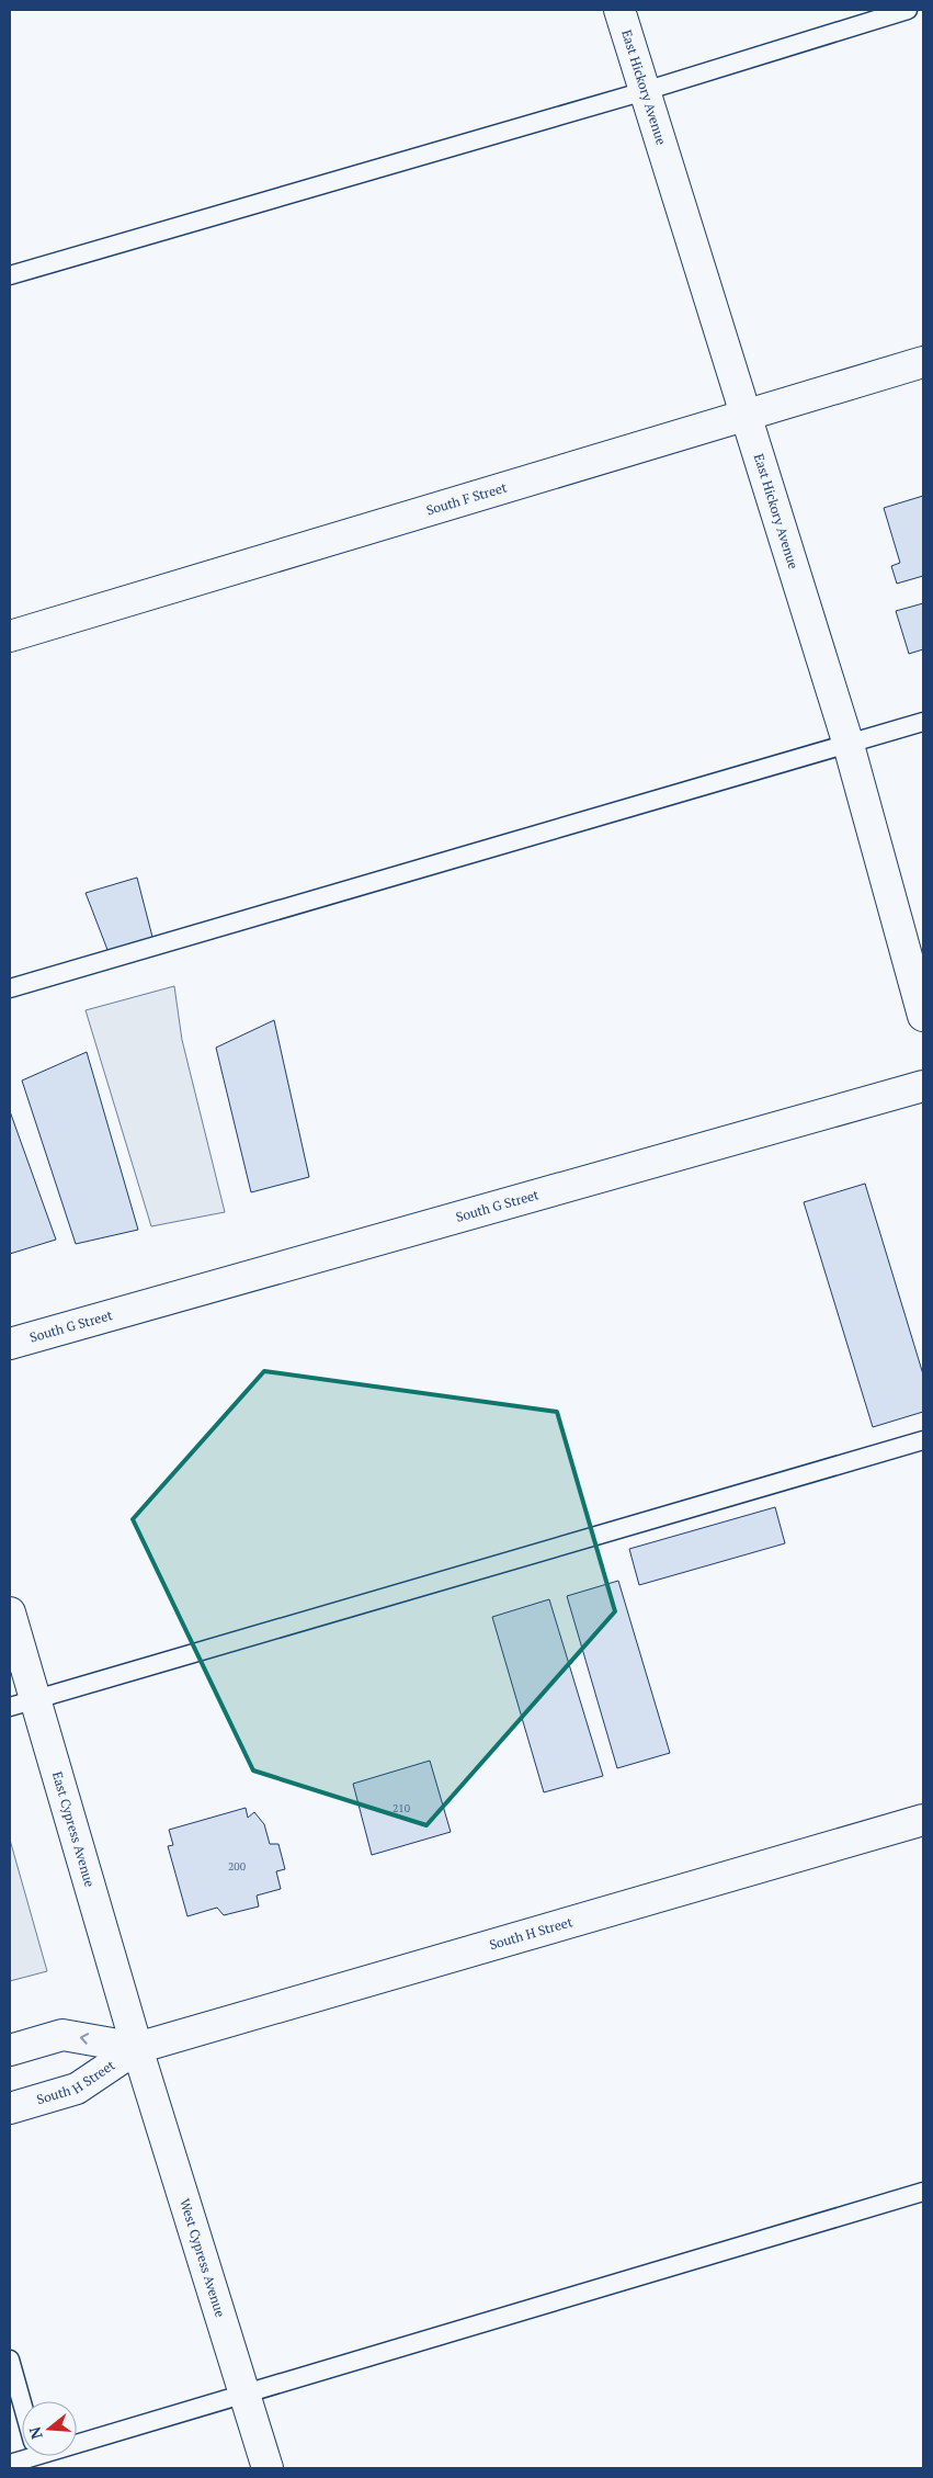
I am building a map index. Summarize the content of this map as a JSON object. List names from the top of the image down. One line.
{"streets":{"street":["East Hickory Avenue","South F Street","South G Street","East Cypress Avenue","South H Street","West Cypress Avenue"]},"crossings":[["East Hickory Avenue","South F Street"],["East Cypress Avenue","South H Street"],["East Cypress Avenue","West Cypress Avenue"],["South H Street","West Cypress Avenue"]],"house_numbers":["210","200"],"north":"left"}
